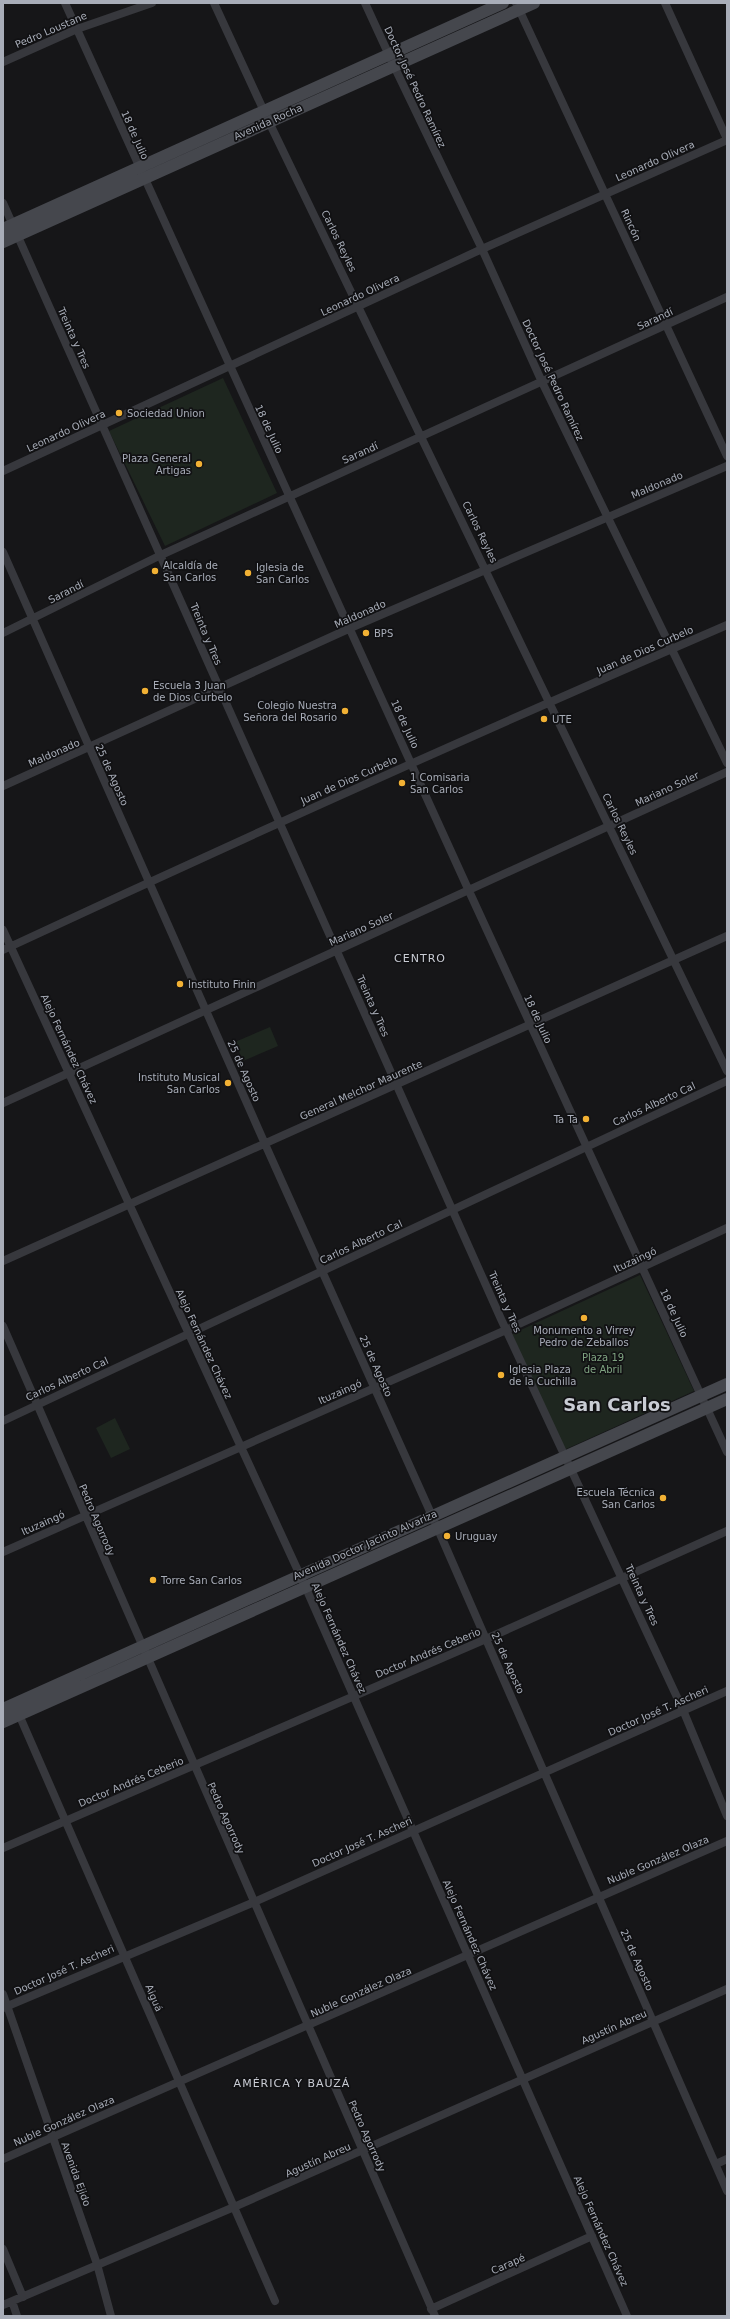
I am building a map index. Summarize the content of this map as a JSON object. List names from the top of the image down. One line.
{"streets":{"main road":["Avenida Rocha","Avenida Doctor Jacinto Alvariza"],"street":["Pedro Loustane","Doctor José Pedro Ramírez","18 de Julio","Leonardo Olivera","Rincón","Carlos Reyles","Sarandí","Treinta y Tres","Maldonado","Juan de Dios Curbelo","25 de Agosto","Mariano Soler","Alejo Fernández Chávez","General Melchor Maurente","Carlos Alberto Cal","Ituzaingó","Pedro Agorrody","Doctor Andrés Ceberio","Doctor José T. Ascheri","Nuble González Olaza","Aiguá","Agustín Abreu","Avenida Ejido","Carapé"]},"crossings":[["Pedro Loustane","18 de Julio"],["Doctor José Pedro Ramírez","Avenida Rocha"],["Doctor José Pedro Ramírez","Leonardo Olivera"],["Doctor José Pedro Ramírez","Sarandí"],["Doctor José Pedro Ramírez","Maldonado"],["Doctor José Pedro Ramírez","Juan de Dios Curbelo"],["Avenida Rocha","18 de Julio"],["Avenida Rocha","Rincón"],["Avenida Rocha","Carlos Reyles"],["Avenida Rocha","Treinta y Tres"],["18 de Julio","Leonardo Olivera"],["18 de Julio","Sarandí"],["18 de Julio","Maldonado"],["18 de Julio","Juan de Dios Curbelo"],["18 de Julio","Mariano Soler"],["18 de Julio","General Melchor Maurente"],["18 de Julio","Carlos Alberto Cal"],["18 de Julio","Ituzaingó"],["18 de Julio","Avenida Doctor Jacinto Alvariza"],["Leonardo Olivera","Rincón"],["Leonardo Olivera","Carlos Reyles"],["Leonardo Olivera","Treinta y Tres"],["Rincón","Sarandí"],["Carlos Reyles","Sarandí"],["Carlos Reyles","Maldonado"],["Carlos Reyles","Juan de Dios Curbelo"],["Carlos Reyles","Mariano Soler"],["Carlos Reyles","General Melchor Maurente"],["Sarandí","Treinta y Tres"],["Sarandí","25 de Agosto"],["Treinta y Tres","Maldonado"],["Treinta y Tres","Juan de Dios Curbelo"],["Treinta y Tres","Mariano Soler"],["Treinta y Tres","General Melchor Maurente"],["Treinta y Tres","Carlos Alberto Cal"],["Treinta y Tres","Ituzaingó"],["Treinta y Tres","Avenida Doctor Jacinto Alvariza"],["Treinta y Tres","Doctor Andrés Ceberio"],["Treinta y Tres","Doctor José T. Ascheri"],["Maldonado","25 de Agosto"],["Juan de Dios Curbelo","25 de Agosto"],["Juan de Dios Curbelo","Alejo Fernández Chávez"],["25 de Agosto","Mariano Soler"],["25 de Agosto","General Melchor Maurente"],["25 de Agosto","Carlos Alberto Cal"],["25 de Agosto","Ituzaingó"],["25 de Agosto","Avenida Doctor Jacinto Alvariza"],["25 de Agosto","Doctor Andrés Ceberio"],["25 de Agosto","Doctor José T. Ascheri"],["25 de Agosto","Nuble González Olaza"],["25 de Agosto","Agustín Abreu"],["Mariano Soler","Alejo Fernández Chávez"],["Alejo Fernández Chávez","General Melchor Maurente"],["Alejo Fernández Chávez","Carlos Alberto Cal"],["Alejo Fernández Chávez","Ituzaingó"],["Alejo Fernández Chávez","Avenida Doctor Jacinto Alvariza"],["Alejo Fernández Chávez","Doctor Andrés Ceberio"],["Alejo Fernández Chávez","Doctor José T. Ascheri"],["Alejo Fernández Chávez","Nuble González Olaza"],["Alejo Fernández Chávez","Agustín Abreu"],["Alejo Fernández Chávez","Carapé"],["Carlos Alberto Cal","Pedro Agorrody"],["Ituzaingó","Pedro Agorrody"],["Pedro Agorrody","Avenida Doctor Jacinto Alvariza"],["Pedro Agorrody","Doctor Andrés Ceberio"],["Pedro Agorrody","Doctor José T. Ascheri"],["Pedro Agorrody","Nuble González Olaza"],["Pedro Agorrody","Agustín Abreu"],["Pedro Agorrody","Carapé"],["Avenida Doctor Jacinto Alvariza","Aiguá"],["Doctor Andrés Ceberio","Aiguá"],["Doctor José T. Ascheri","Aiguá"],["Doctor José T. Ascheri","Avenida Ejido"],["Nuble González Olaza","Aiguá"],["Nuble González Olaza","Avenida Ejido"],["Aiguá","Agustín Abreu"],["Agustín Abreu","Avenida Ejido"]],"districts":["CENTRO","San Carlos","AMÉRICA Y BAUZÁ"],"parks":["Plaza 19 de Abril"],"places":["Sociedad Union","Plaza General Artigas","Alcaldía de San Carlos","Iglesia de San Carlos","BPS","Escuela 3 Juan de Dios Curbelo","Colegio Nuestra Señora del Rosario","UTE","1 Comisaria San Carlos","Instituto Finin","Instituto Musical San Carlos","Ta Ta","Monumento a Virrey Pedro de Zeballos","Iglesia Plaza de la Cuchilla","Escuela Técnica San Carlos","Uruguay","Torre San Carlos"]}
